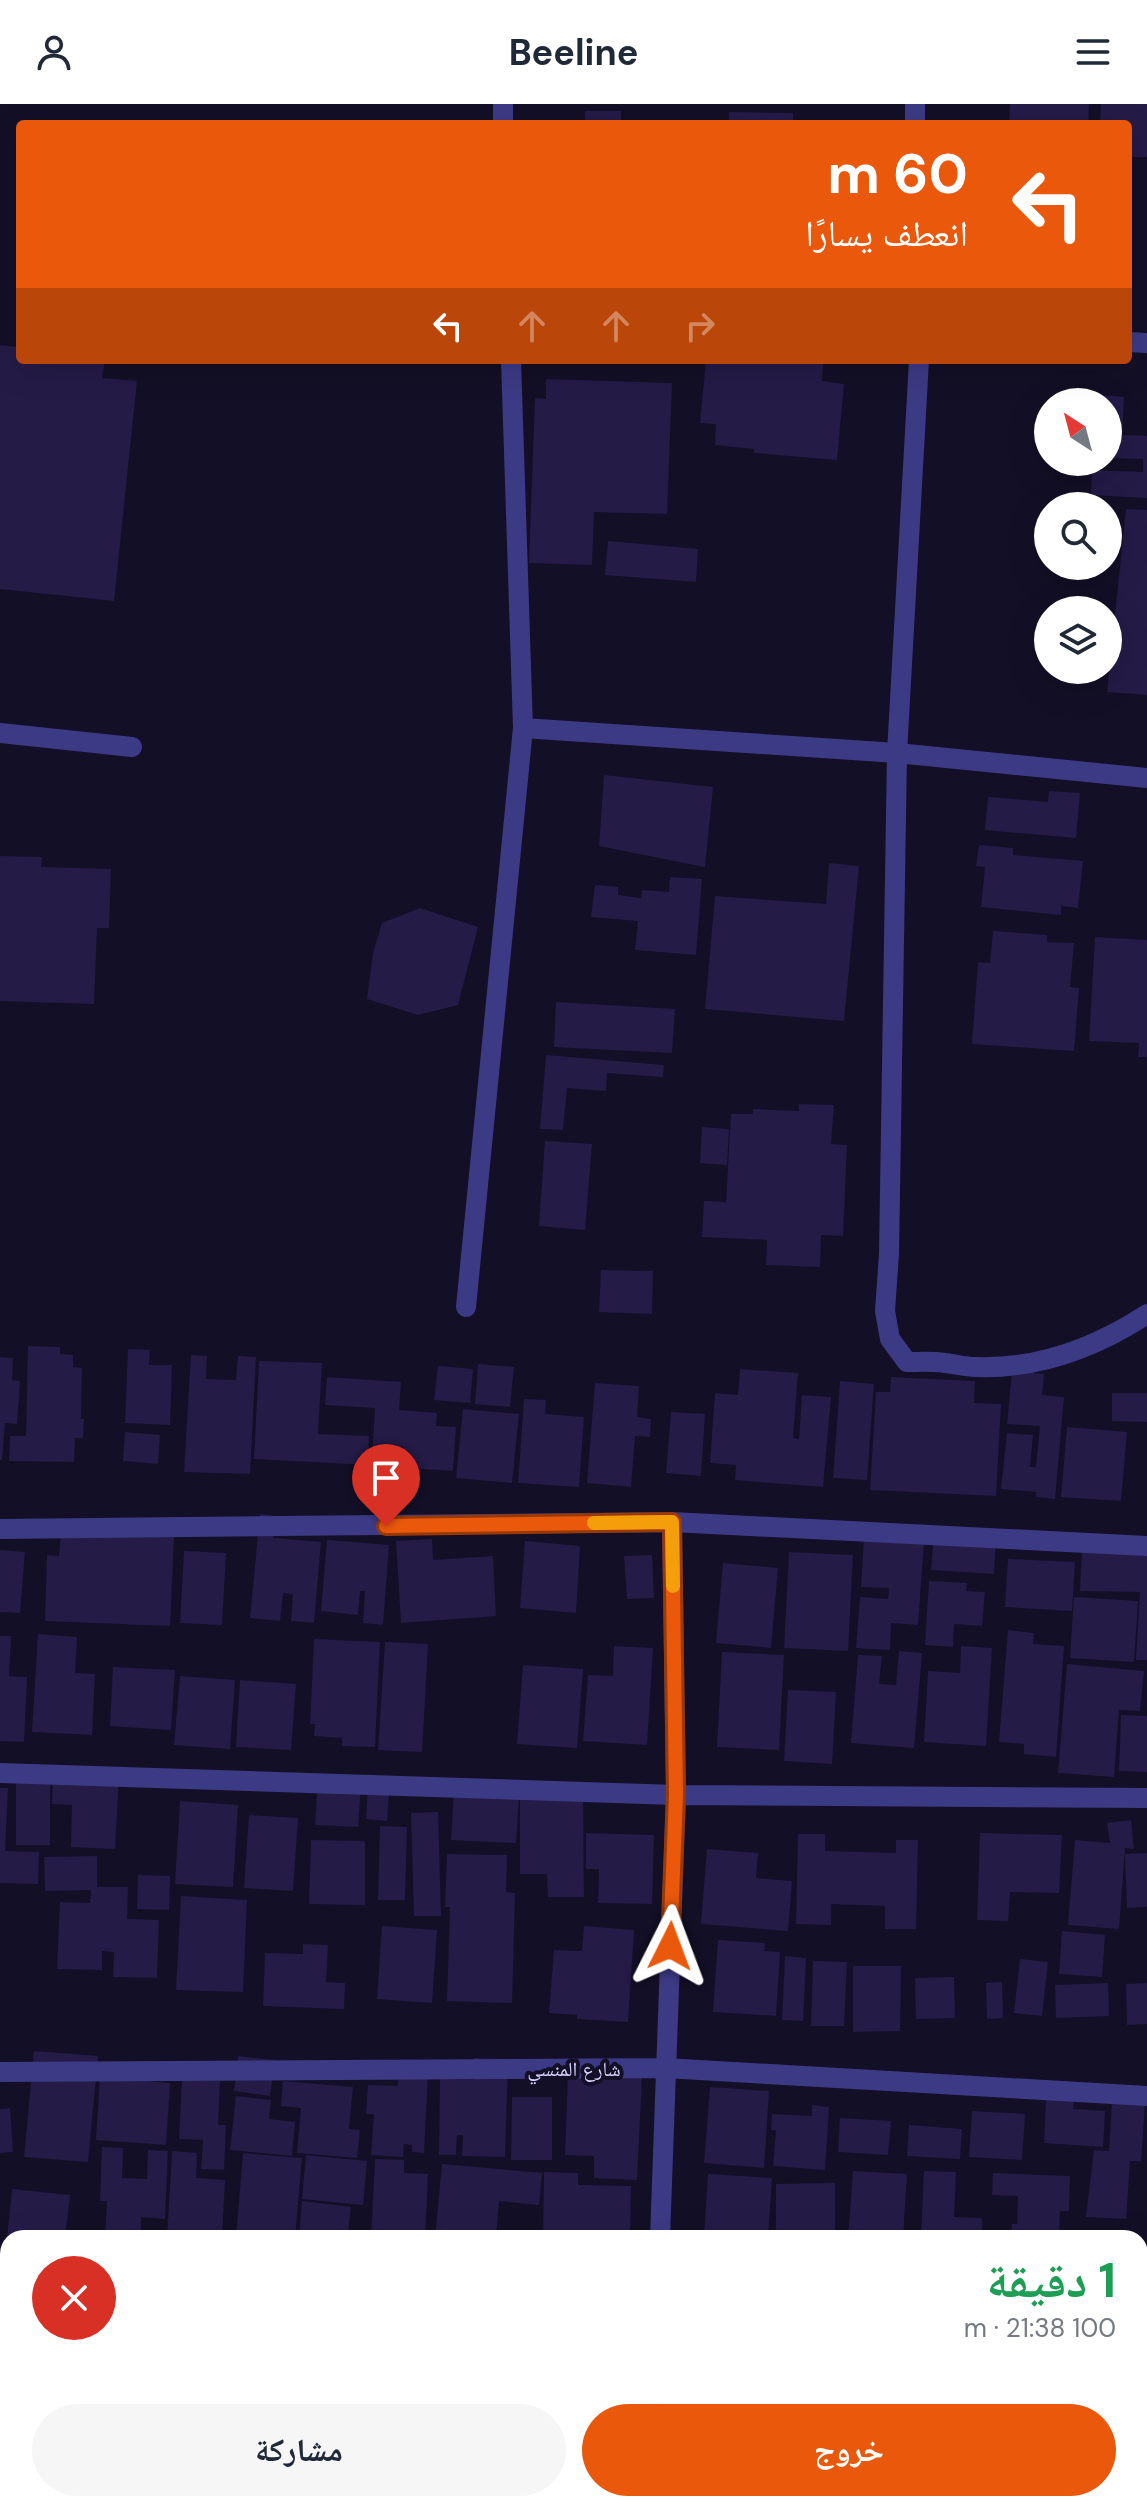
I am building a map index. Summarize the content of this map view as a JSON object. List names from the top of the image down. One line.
{"streets":{"street":["شارع المنسي"]},"north":"top left","page":{"header":"Beeline","turn":["60 m","انعطف يسارًا"],"heading":["1 دقيقة","100 m · 21:38"],"buttons":["خروج","مشاركة"]}}
